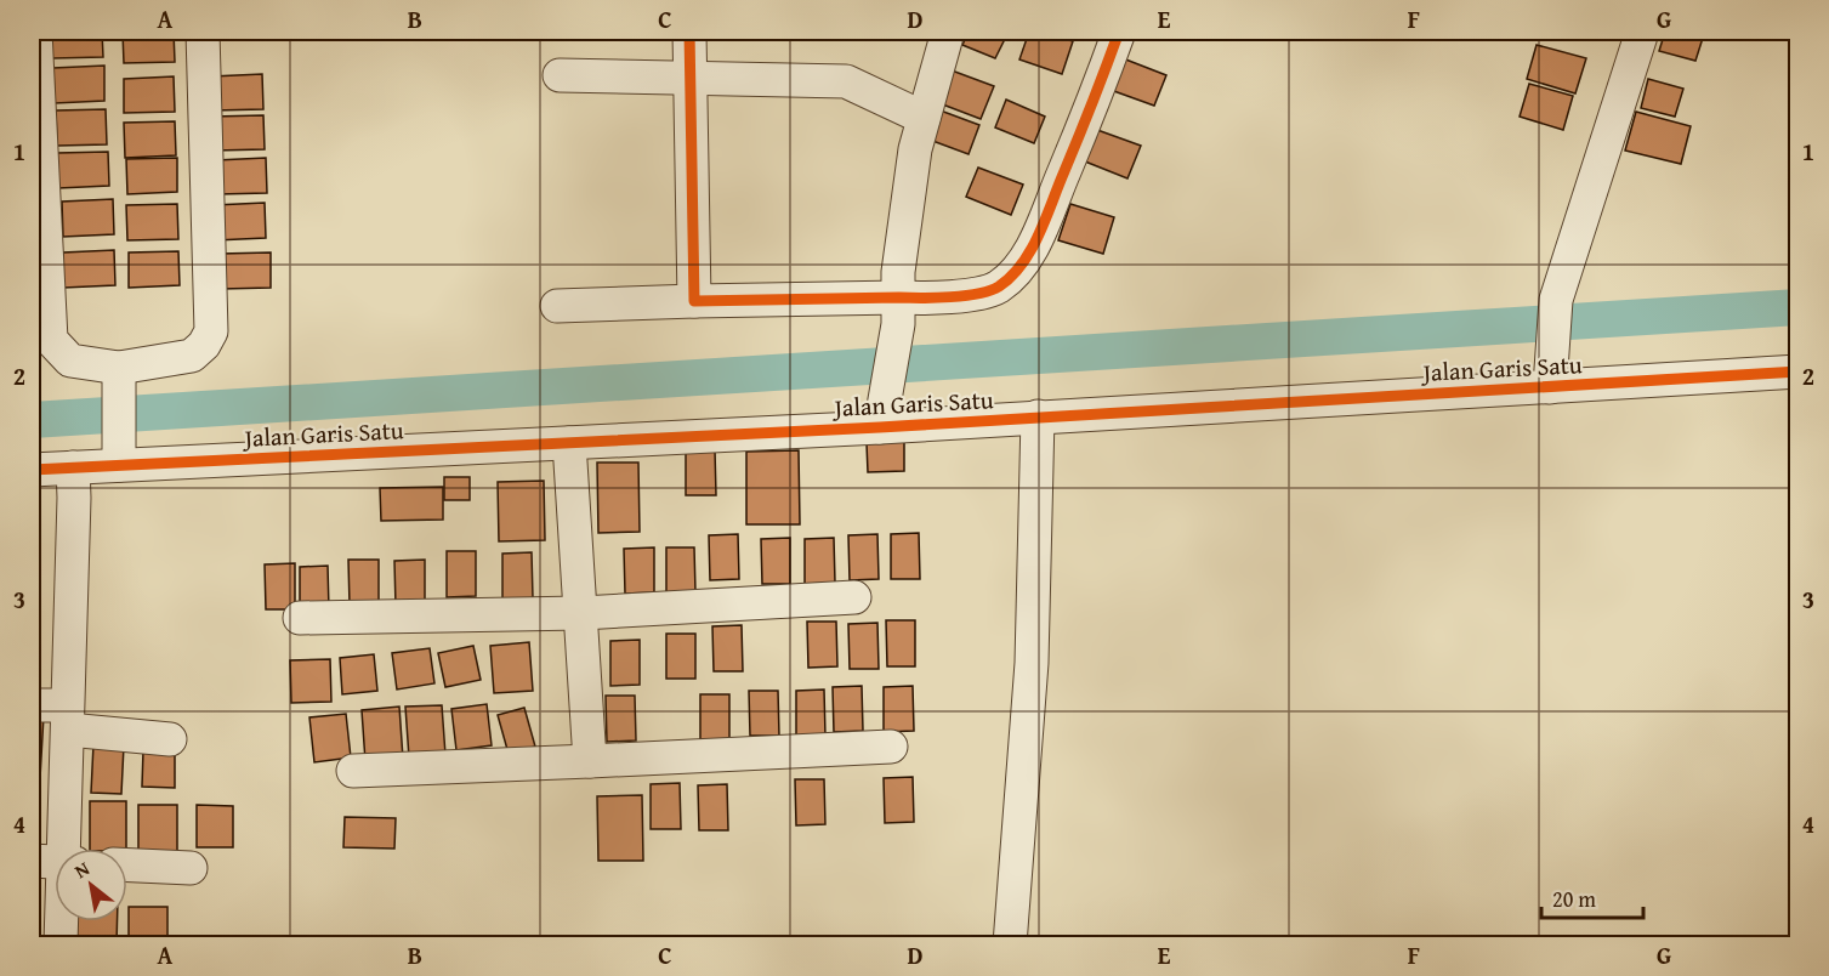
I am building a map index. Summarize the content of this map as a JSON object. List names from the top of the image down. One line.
{"streets":{"street":["Jalan Garis Satu"]},"scale_bar":"20 m","north":"top left","grid":{"columns":["A","B","C","D","E","F","G"],"rows":["1","2","3","4"]}}
